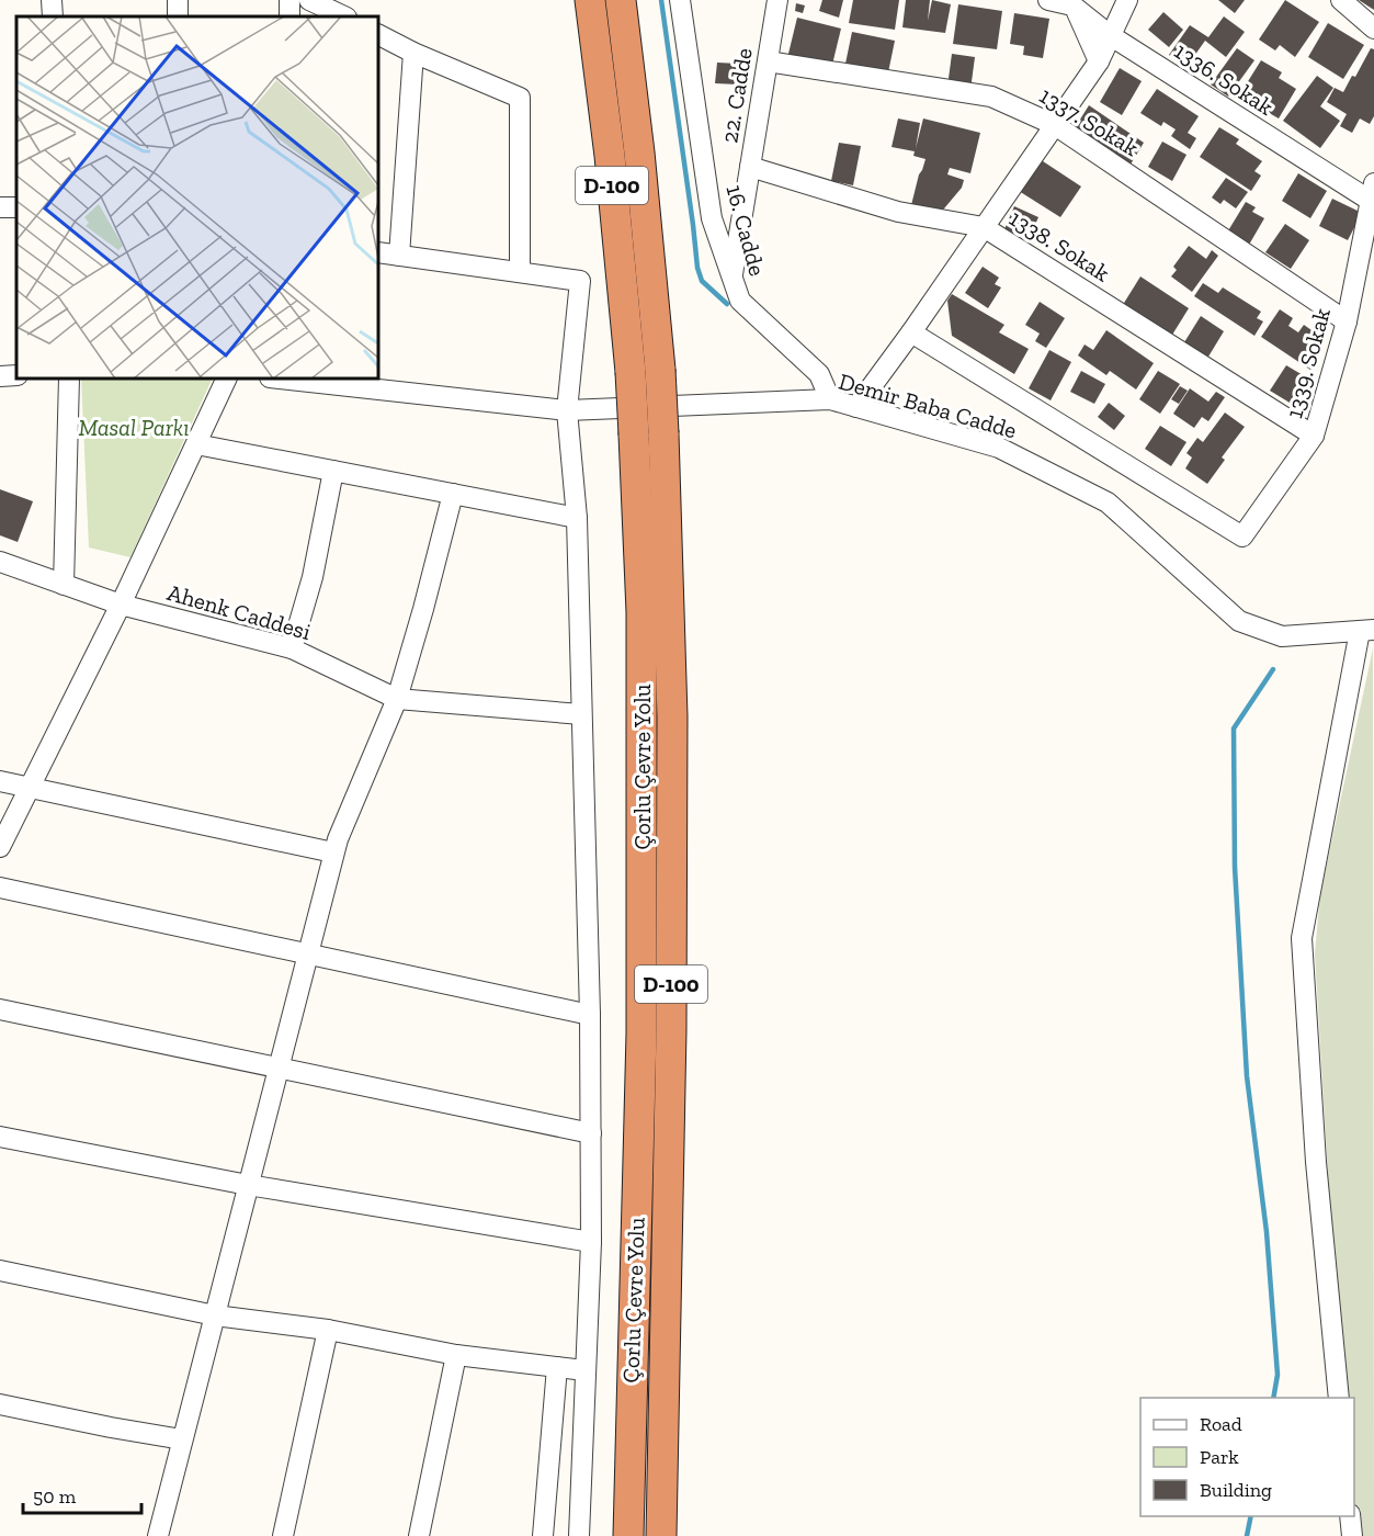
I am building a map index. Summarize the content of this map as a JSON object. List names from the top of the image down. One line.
{"streets":{"highway":["D-100","Çorlu Çevre Yolu"],"street":["1336. Sokak","22. Cadde","1337. Sokak","16. Cadde","1338. Sokak","1339. Sokak","Demir Baba Cadde","Ahenk Caddesi"]},"crossings":[["1336. Sokak","1339. Sokak"],["22. Cadde","1337. Sokak"],["22. Cadde","16. Cadde"],["22. Cadde","1338. Sokak"],["1337. Sokak","1339. Sokak"],["16. Cadde","Demir Baba Cadde"],["1338. Sokak","1339. Sokak"]],"parks":["Masal Parkı"],"legend":["Road","Park","Building"],"scale_bar":"50 m"}
